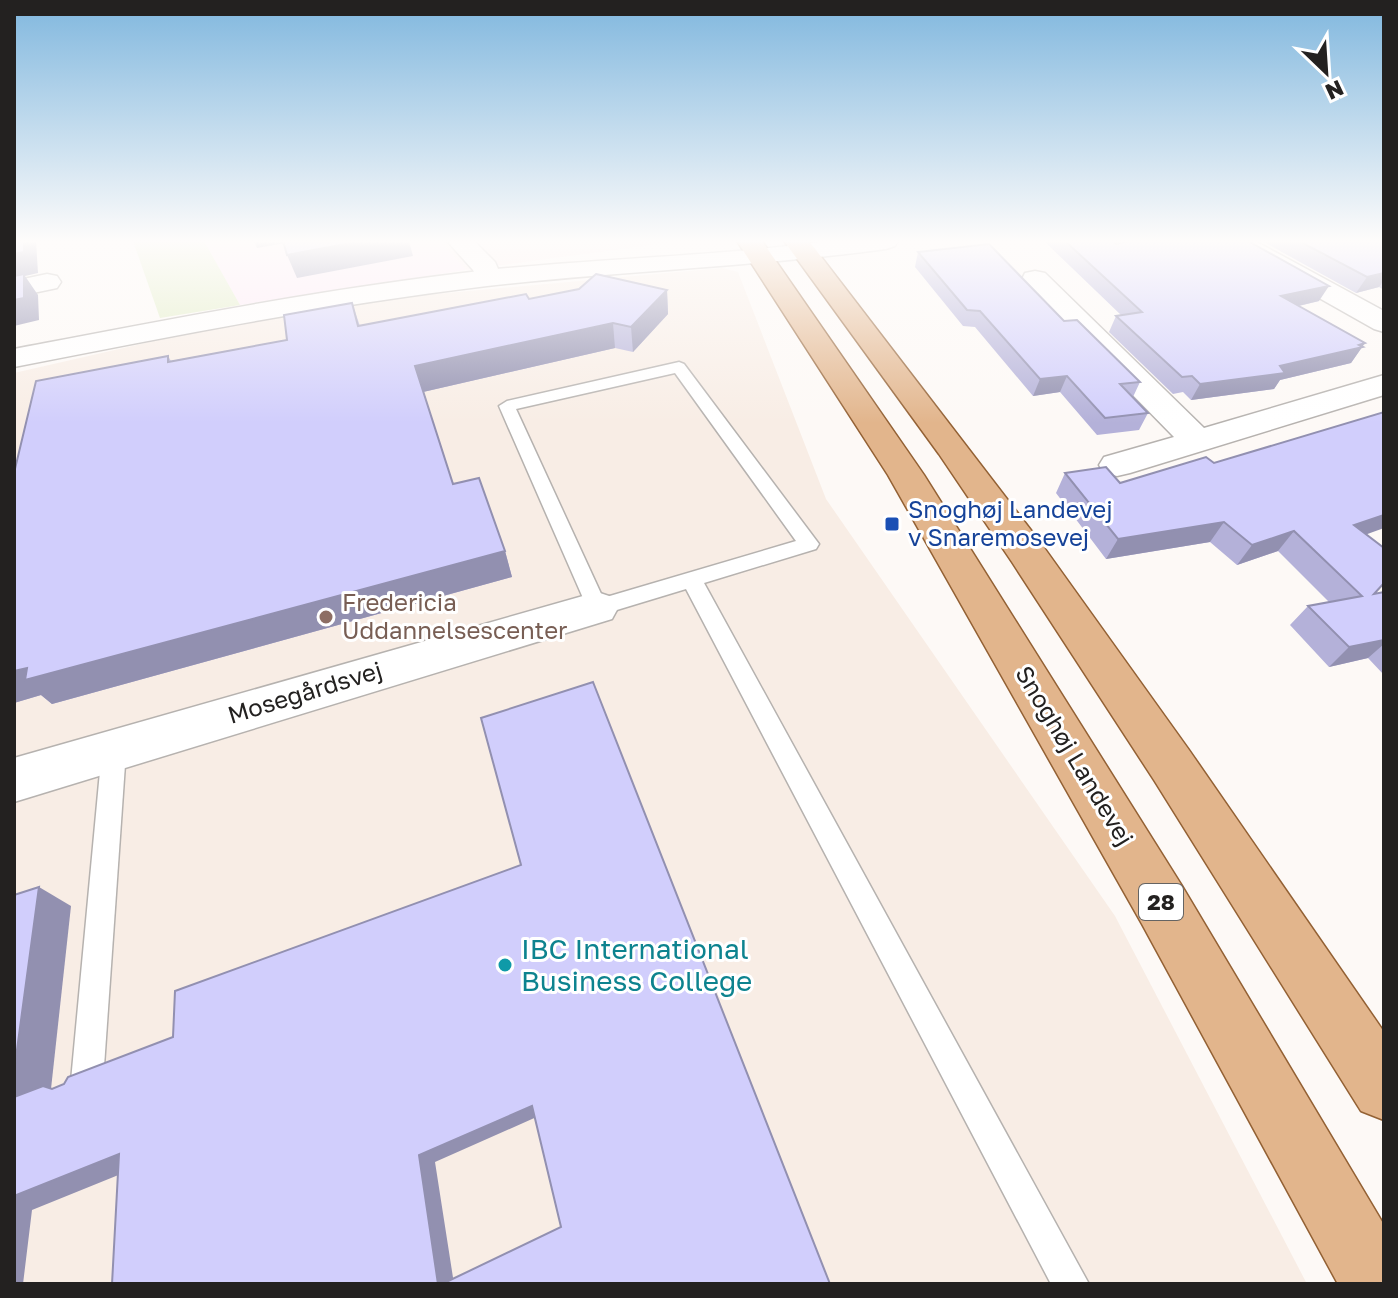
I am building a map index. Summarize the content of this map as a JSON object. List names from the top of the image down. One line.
{"streets":{"main road":["Snoghøj Landevej","28"],"street":["Mosegårdsvej"]},"places":{"transit":["Snoghøj Landevej v Snaremosevej"],"other":["Fredericia Uddannelsescenter","IBC International Business College"]},"north":"bottom right"}
